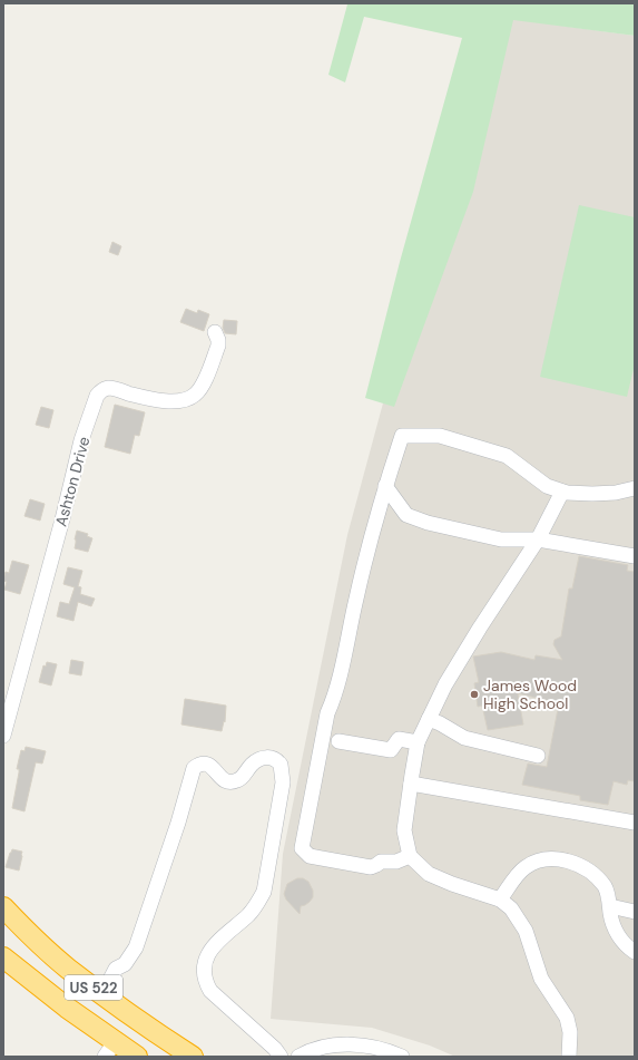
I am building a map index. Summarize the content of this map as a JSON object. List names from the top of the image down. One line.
{"streets":{"highway":["US 522"],"street":["Ashton Drive"]},"places":["James Wood High School"]}
